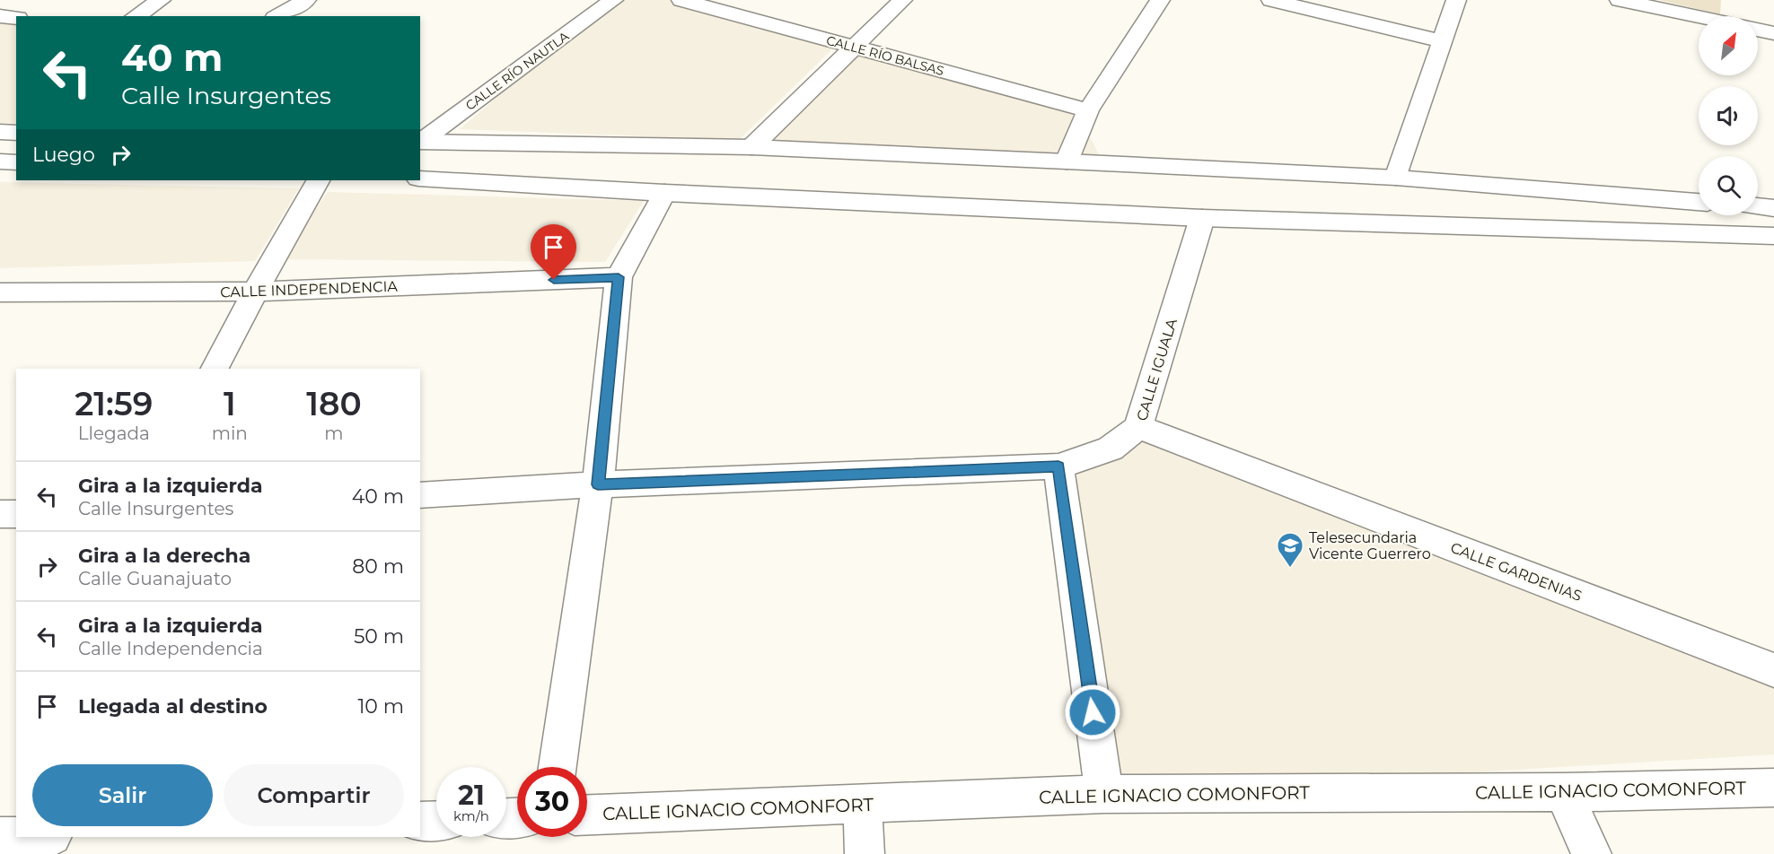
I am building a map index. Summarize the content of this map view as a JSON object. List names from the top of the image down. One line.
{"streets":{"street":["CALLE RÍO BALSAS","CALLE RÍO NAUTLA","CALLE INDEPENDENCIA","CALLE IGUALA","CALLE GARDENIAS","CALLE IGNACIO COMONFORT"]},"crossings":[["CALLE IGUALA","CALLE GARDENIAS"]],"places":{"school or university":["Telesecundaria Vicente Guerrero"]},"north":"top right","page":{"turn":["40 m","Calle Insurgentes"],"then":"Luego","eta":["21:59","Llegada","1","min","180","m"],"list":[{"name":"Gira a la izquierda","note":"Calle Insurgentes","value":"40 m"},{"name":"Gira a la derecha","note":"Calle Guanajuato","value":"80 m"},{"name":"Gira a la izquierda","note":"Calle Independencia","value":"50 m"},{"name":"Llegada al destino","value":"10 m"}],"buttons":["Salir","Compartir"],"speed":"21 km/h","limit":"30"}}
